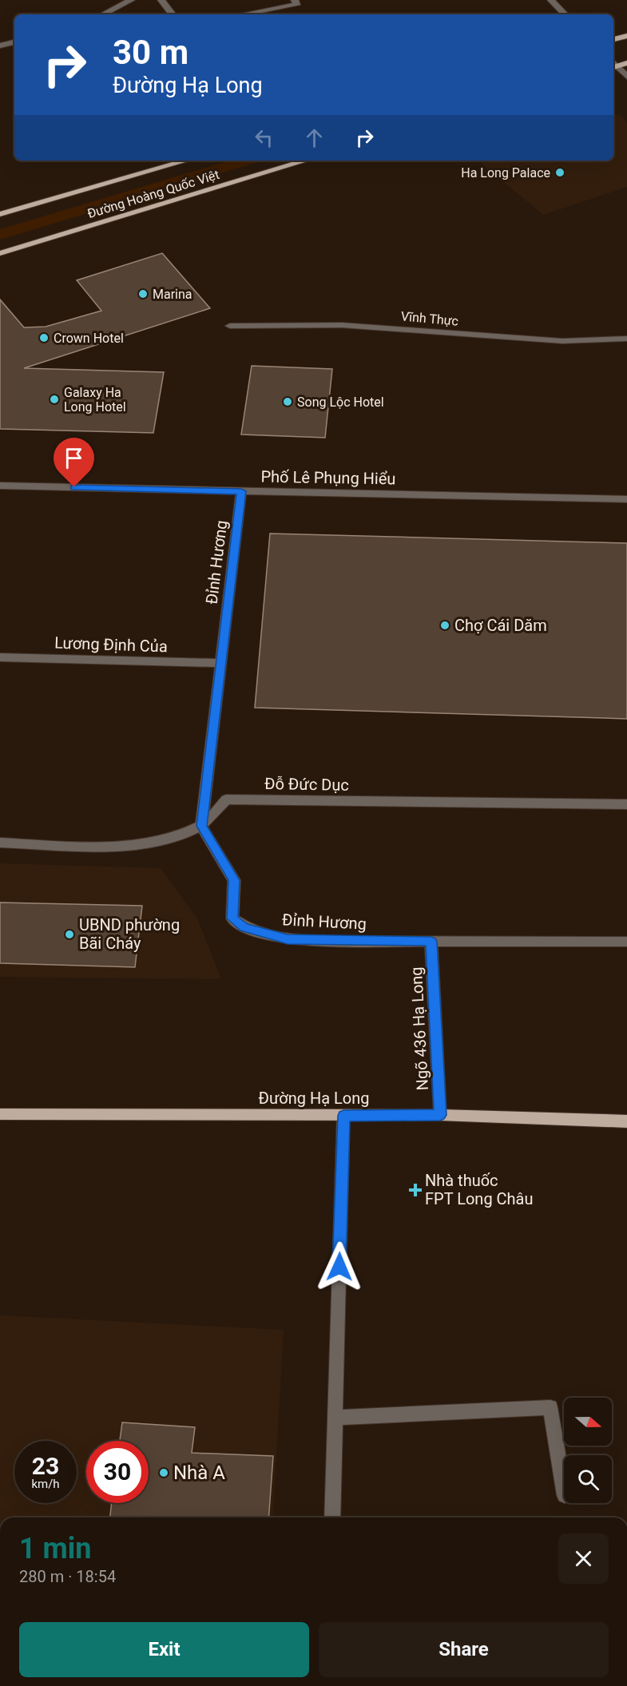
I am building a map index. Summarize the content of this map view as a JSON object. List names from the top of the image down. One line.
{"streets":{"main road":["Đường Hoàng Quốc Việt","Đường Hạ Long"],"street":["Vĩnh Thực","Phố Lê Phụng Hiểu","Đỉnh Hương","Lương Định Của","Đỗ Đức Dục","Ngõ 436 Hạ Long"]},"crossings":[["Phố Lê Phụng Hiểu","Đỉnh Hương"],["Đỉnh Hương","Lương Định Của"],["Đỉnh Hương","Đỗ Đức Dục"],["Đỉnh Hương","Ngõ 436 Hạ Long"],["Ngõ 436 Hạ Long","Đường Hạ Long"]],"places":{"other":["Ha Long Palace","Marina","Crown Hotel","Galaxy Ha Long Hotel","Song Lộc Hotel","Chợ Cái Dăm","UBND phường Bãi Cháy","Nhà A"],"health":["Nhà thuốc FPT Long Châu"]},"north":"right","page":{"turn":["30 m","Đường Hạ Long"],"speed":"23 km/h","limit":"30","heading":["1 min","280 m · 18:54"],"buttons":["Exit","Share"]}}
